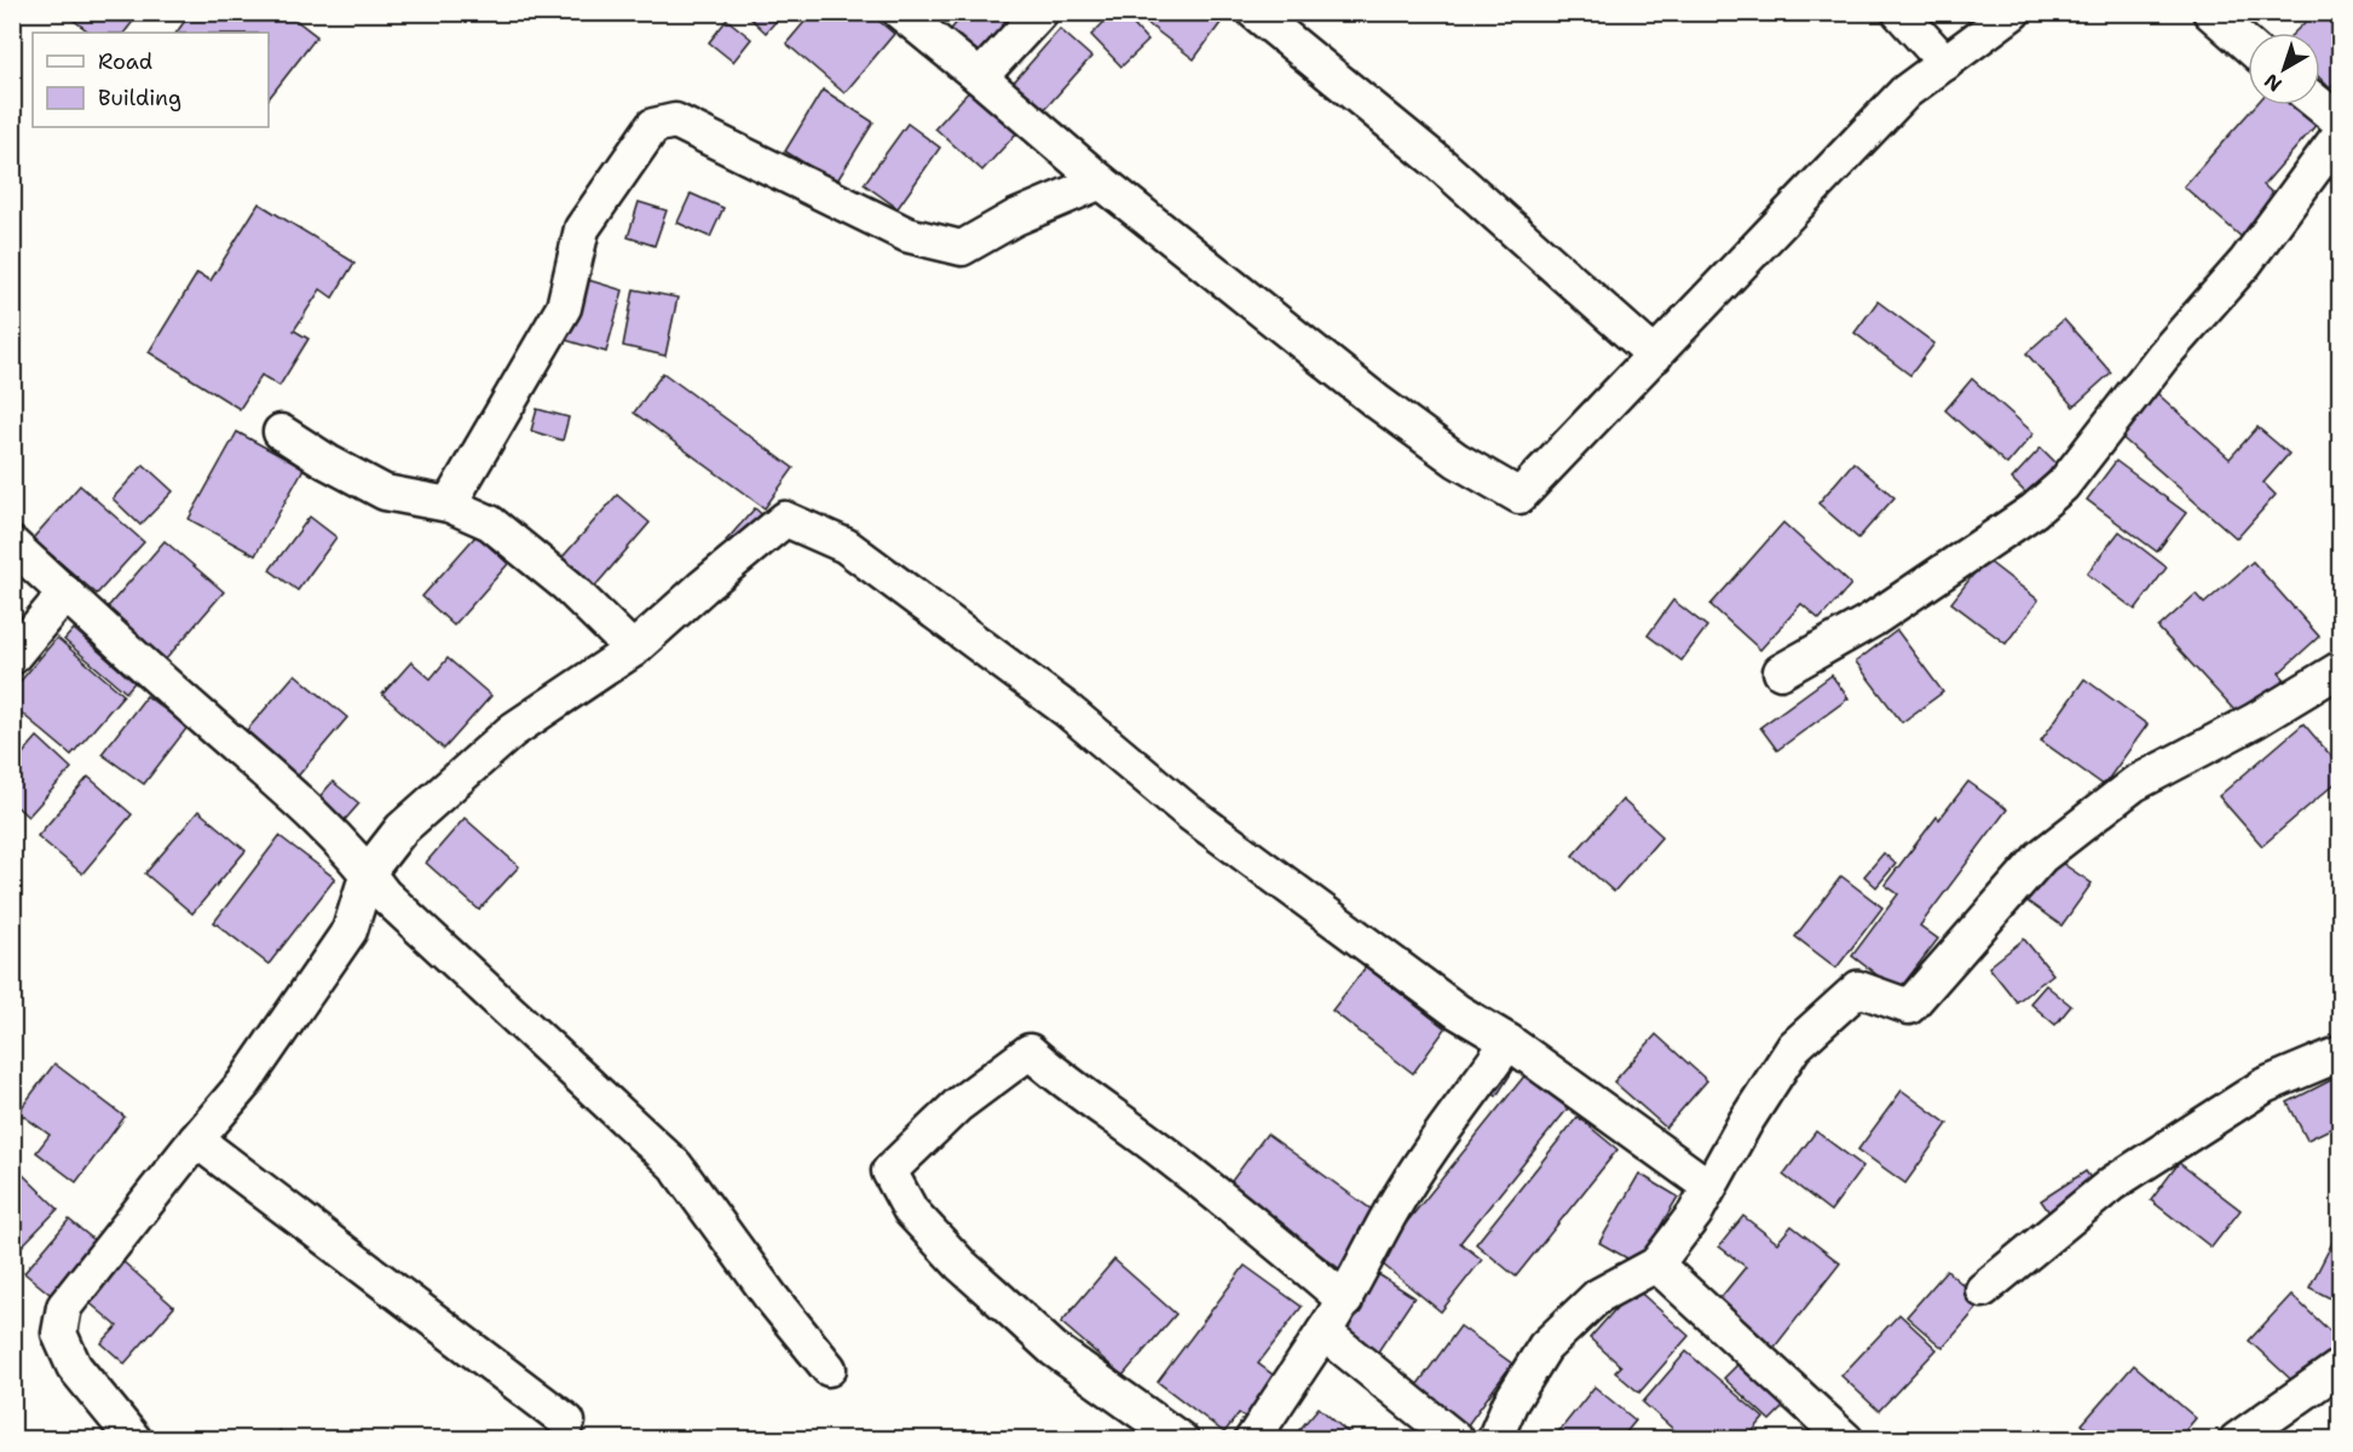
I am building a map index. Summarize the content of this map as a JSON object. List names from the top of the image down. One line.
{"legend":["Road","Building"],"north":"bottom left"}
